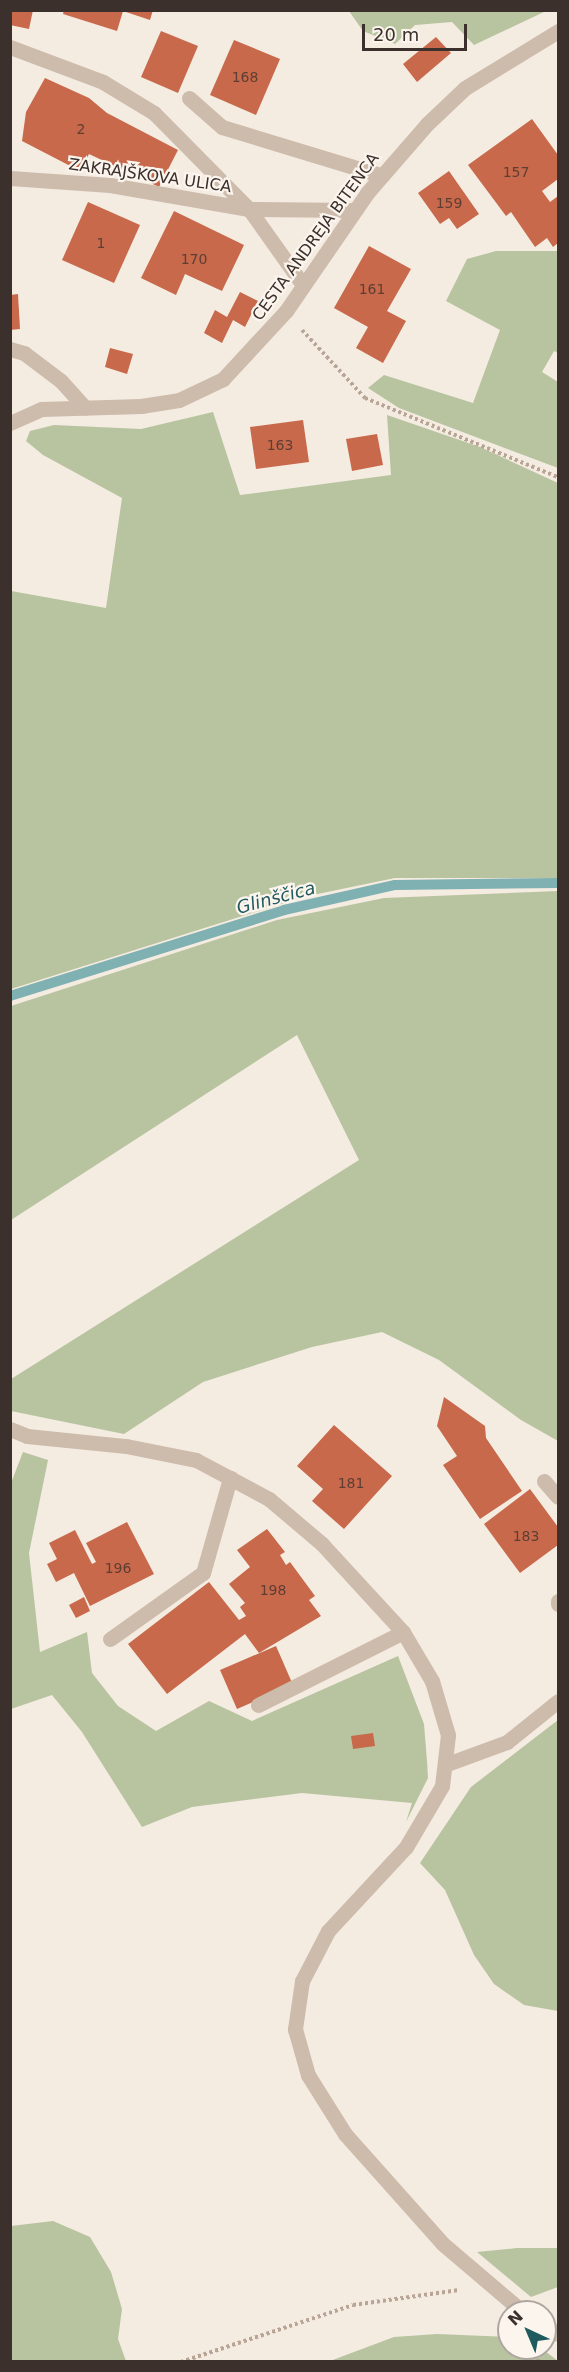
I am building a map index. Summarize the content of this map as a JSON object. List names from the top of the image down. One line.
{"streets":{"street":["ZAKRAJŠKOVA ULICA","CESTA ANDREJA BITENCA"]},"crossings":[["ZAKRAJŠKOVA ULICA","CESTA ANDREJA BITENCA"]],"water":["Glinščica"],"house_numbers":["168","2","157","159","1","170","161","163","181","183","196","198"],"scale_bar":"20 m","north":"top left"}
